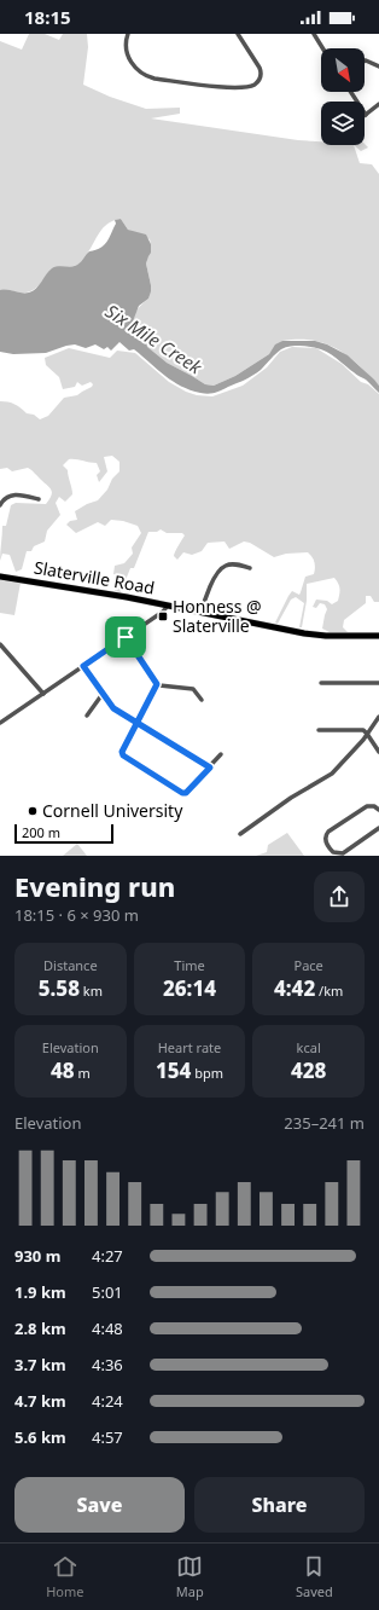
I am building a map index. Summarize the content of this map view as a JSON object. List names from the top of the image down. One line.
{"streets":{"highway":["Slaterville Road"]},"water":["Six Mile Creek"],"places":{"transit":["Honness @ Slaterville"],"other":["Cornell University"]},"scale_bar":"200 m","north":"bottom right","page":{"status":"18:15","scale":"200 m","heading":["Evening run","18:15 · 6 × 930 m"],"stats":[["Distance","5.58 km"],["Time","26:14"],["Pace","4:42 /km"],["Elevation","48 m"],["Heart rate","154 bpm"],["kcal","428"]],"chart":["Elevation","235–241 m"],"list":[{"name":"930 m","note":"4:27"},{"name":"1.9 km","note":"5:01"},{"name":"2.8 km","note":"4:48"},{"name":"3.7 km","note":"4:36"},{"name":"4.7 km","note":"4:24"},{"name":"5.6 km","note":"4:57"}],"buttons":["Save","Share"],"tabs":["Home","Map","Saved"]}}
